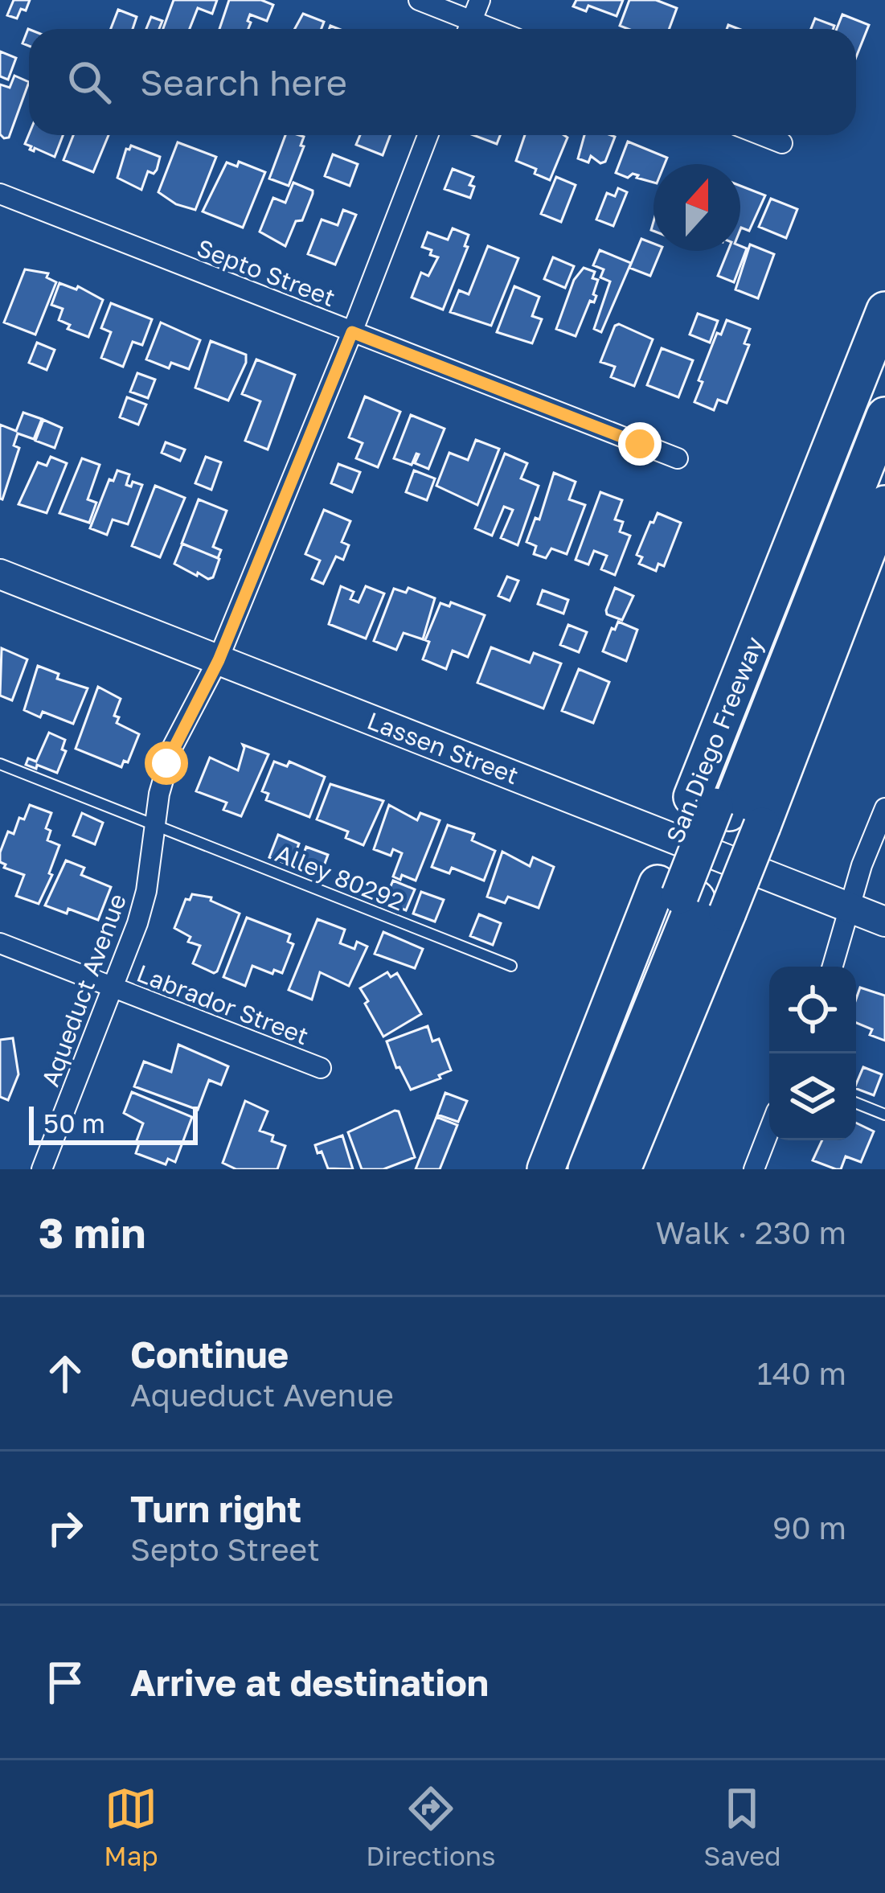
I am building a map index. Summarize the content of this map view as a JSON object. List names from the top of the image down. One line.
{"streets":{"highway":["San Diego Freeway"],"main road":["Lassen Street"],"street":["Septo Street","Aqueduct Avenue","Labrador Street"],"lane":["Alley 80292"]},"crossings":[["Septo Street","Aqueduct Avenue"],["Lassen Street","Aqueduct Avenue"],["Alley 80292","Aqueduct Avenue"],["Aqueduct Avenue","Labrador Street"]],"scale_bar":"50 m","north":"top","page":{"search":"Search here","scale":"50 m","heading":["3 min","Walk · 230 m"],"list":[["Continue","Aqueduct Avenue","140 m"],["Turn right","Septo Street","90 m"],"Arrive at destination"],"nav":["Map","Directions","Saved"]}}
